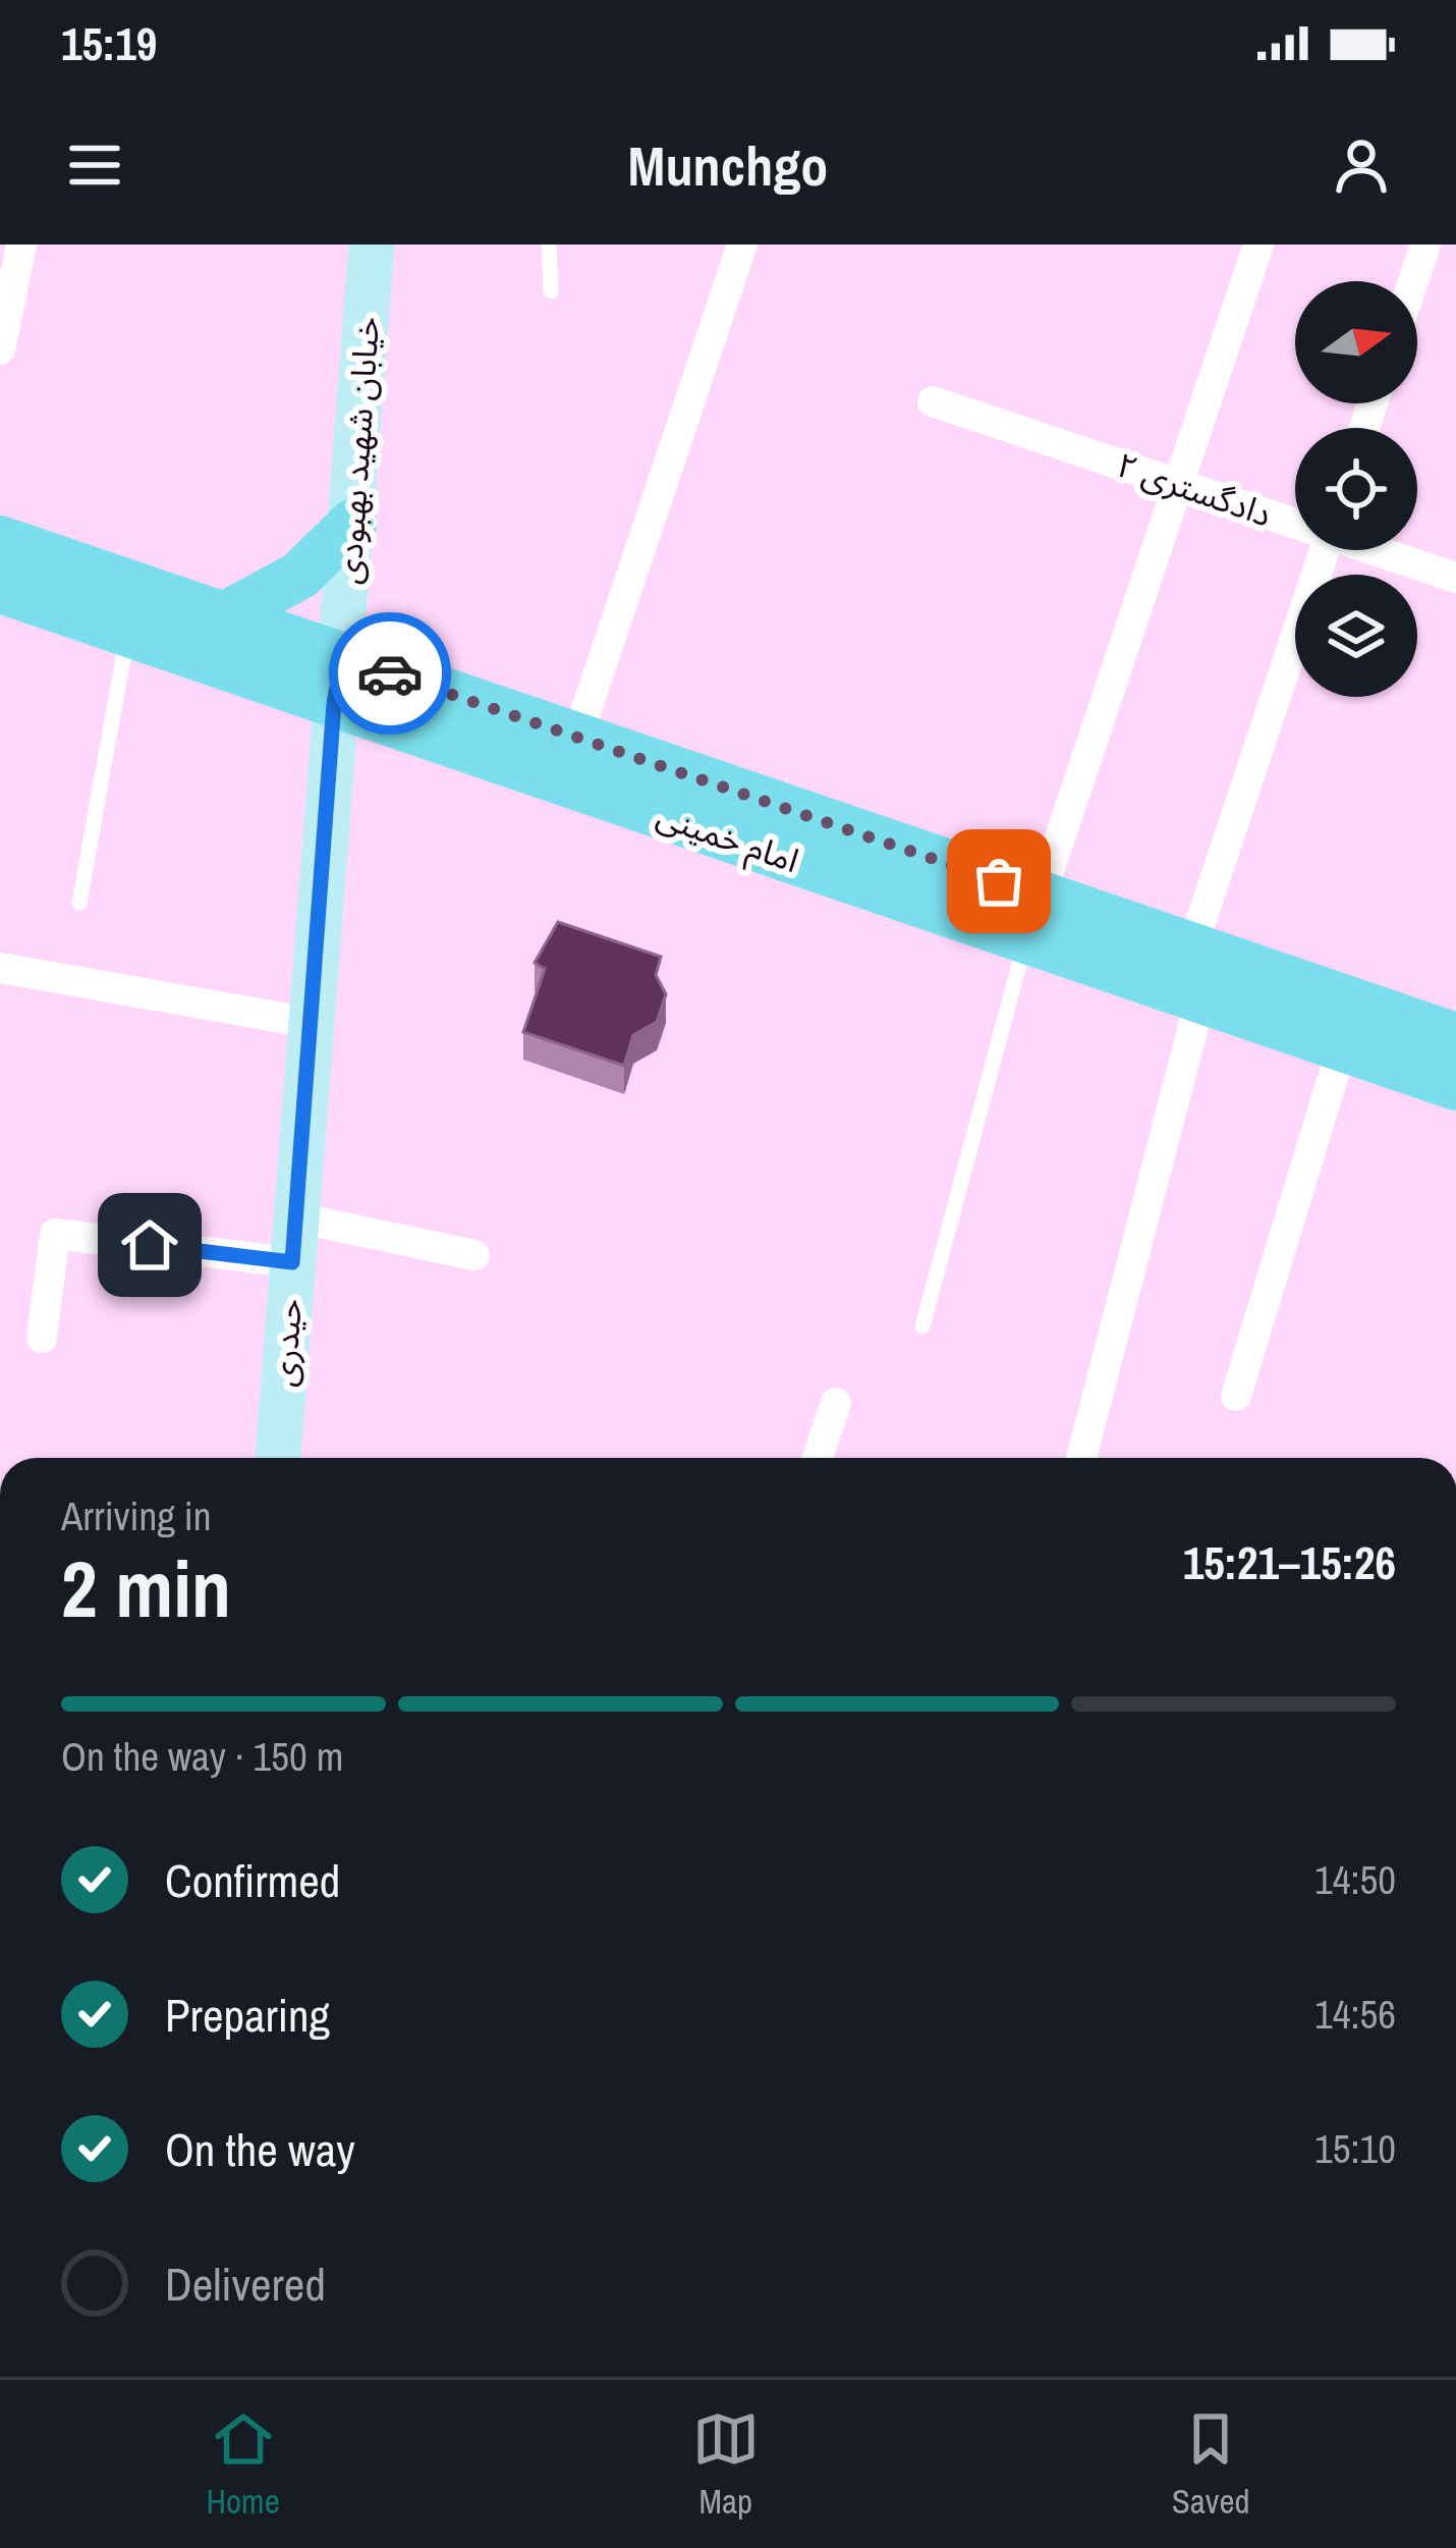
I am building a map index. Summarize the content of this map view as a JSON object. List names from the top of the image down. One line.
{"streets":{"main road":["خیابان شهید بهبودی","امام خمینی","حیدری"],"street":["دادگستری ۲"]},"crossings":[["خیابان شهید بهبودی","امام خمینی"],["خیابان شهید بهبودی","حیدری"],["امام خمینی","حیدری"]],"north":"right","page":{"status":"15:19","header":"Munchgo","heading":["2 min","Arriving in","15:21–15:26"],"bar":"On the way · 150 m","list":[["Confirmed","14:50"],["Preparing","14:56"],["On the way","15:10"],"Delivered"],"tabs":["Home","Map","Saved"]}}
